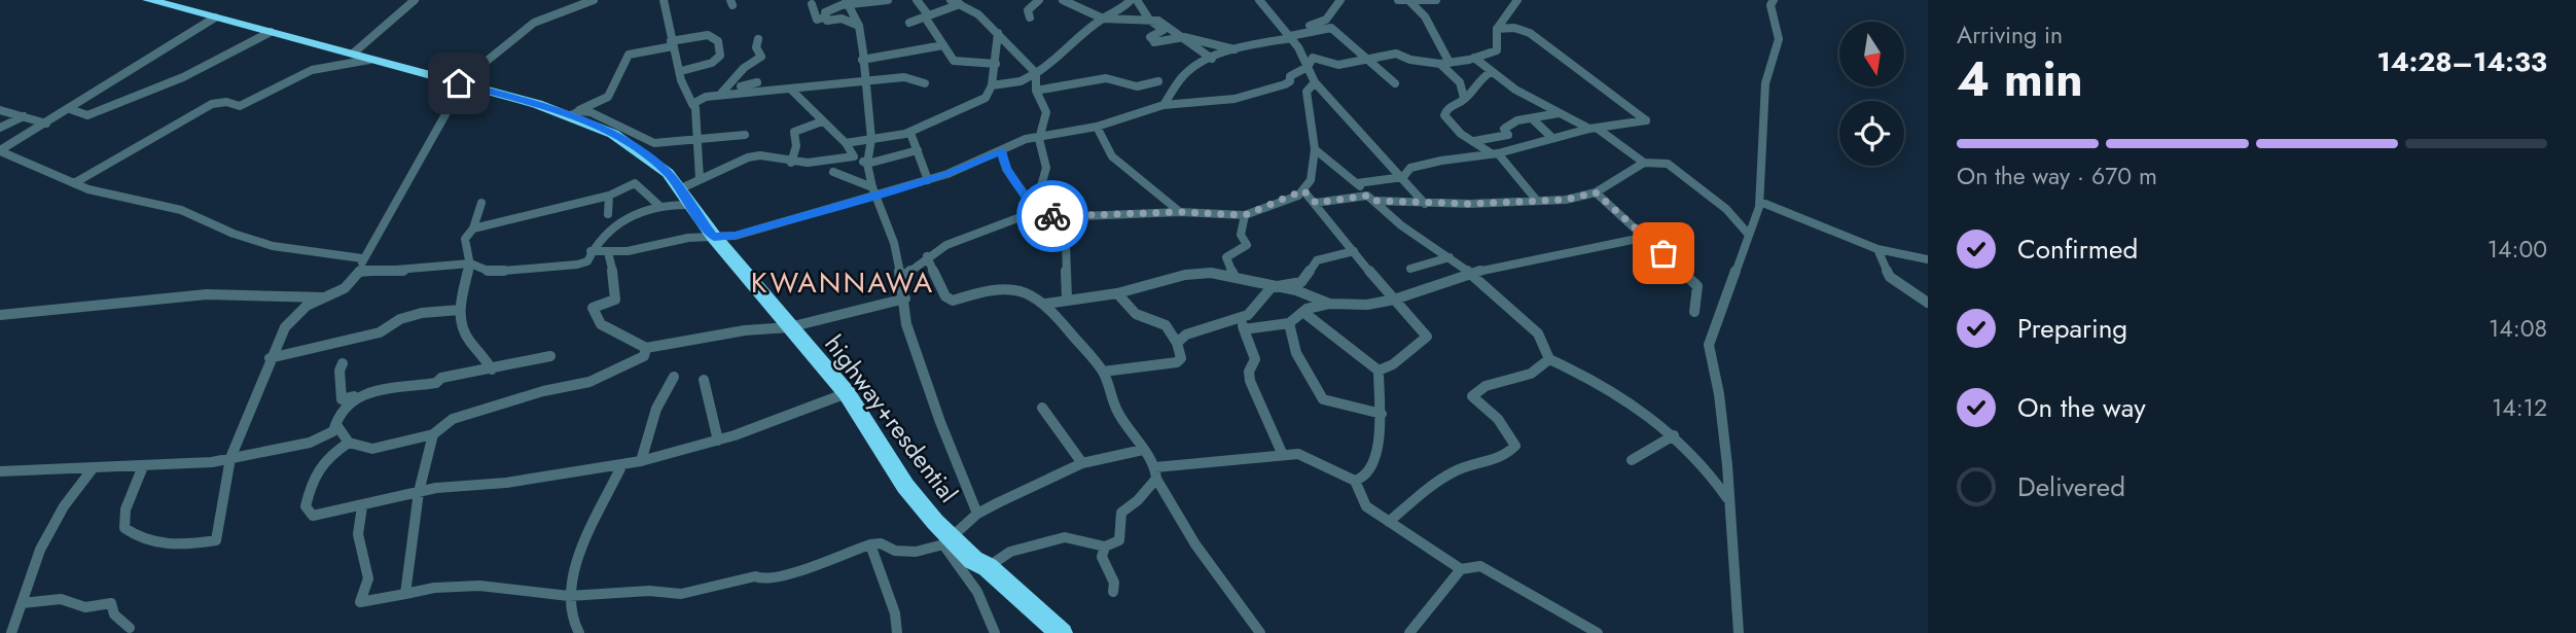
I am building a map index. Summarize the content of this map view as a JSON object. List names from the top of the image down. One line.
{"streets":{"highway":["highway+resdential"]},"districts":["KWANNAWA"],"north":"bottom","page":{"heading":["4 min","Arriving in","14:28–14:33"],"bar":"On the way · 670 m","list":[["Confirmed","14:00"],["Preparing","14:08"],["On the way","14:12"],"Delivered"]}}
